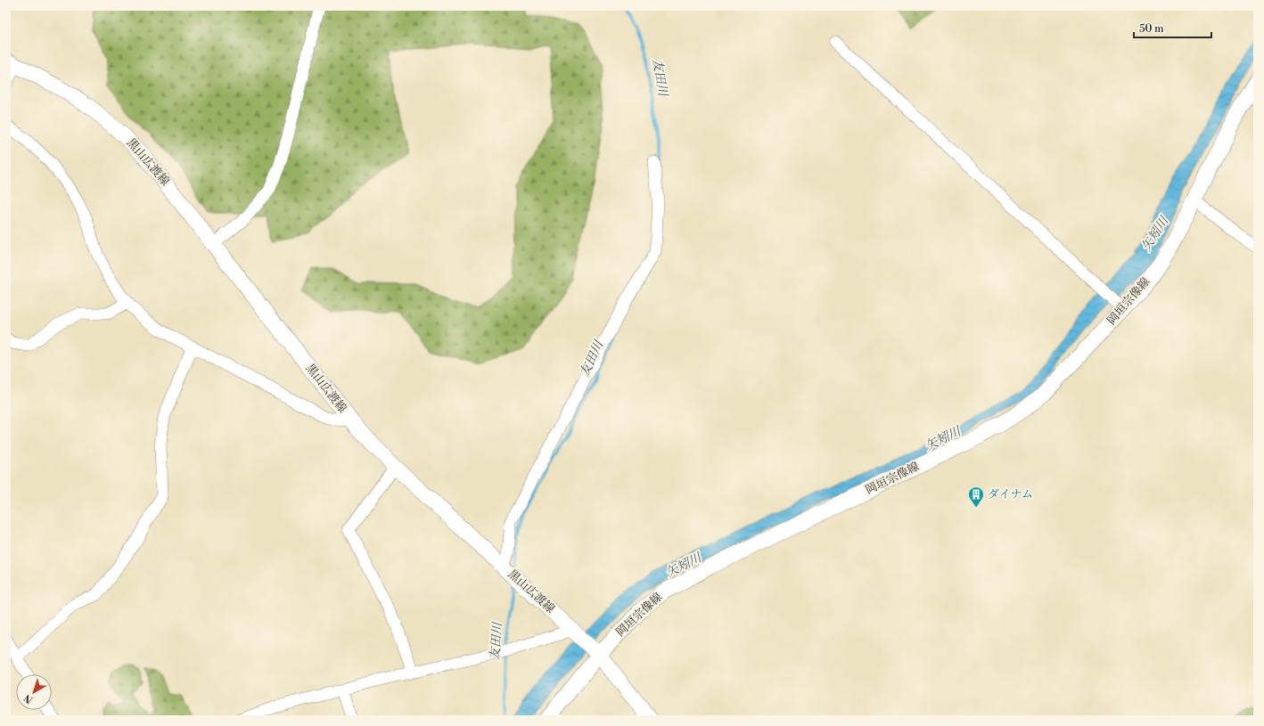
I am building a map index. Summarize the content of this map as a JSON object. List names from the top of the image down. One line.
{"streets":{"main road":["黒山広渡線","岡垣宗像線"]},"crossings":[["黒山広渡線","岡垣宗像線"]],"water":["友田川","矢矧川"],"places":{"building":["ダイナム"]},"scale_bar":"50 m","north":"bottom left"}
